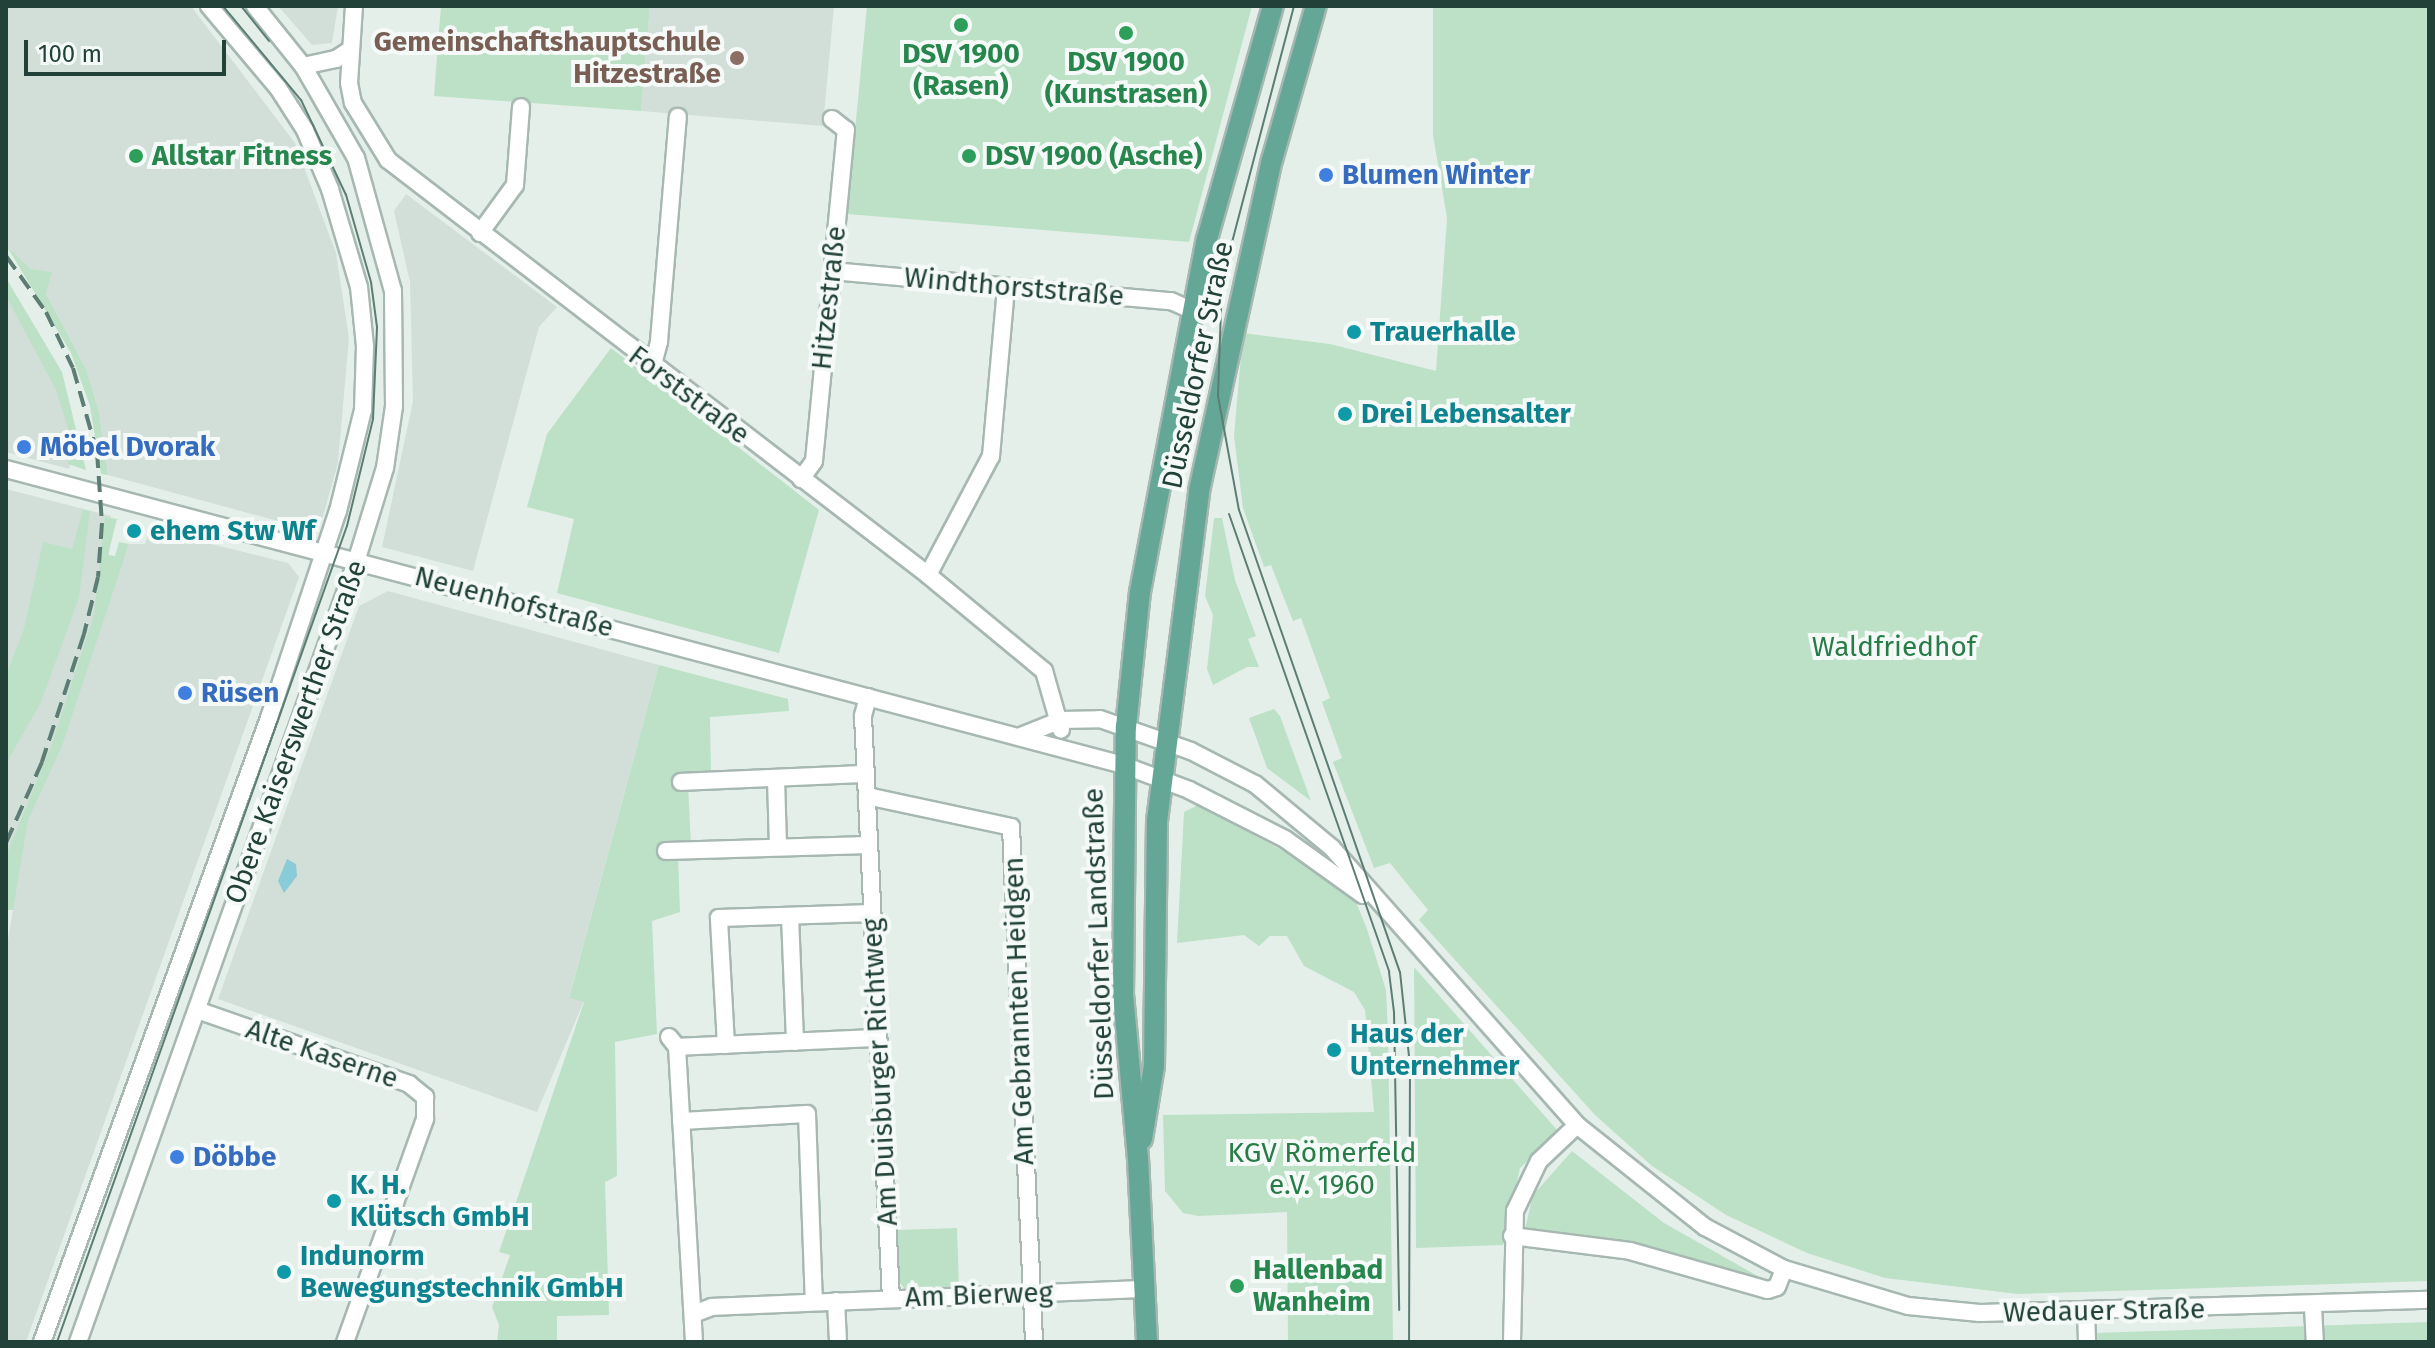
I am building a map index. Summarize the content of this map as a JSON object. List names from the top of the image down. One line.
{"streets":{"main road":["Düsseldorfer Straße","Düsseldorfer Landstraße"],"street":["Windthorststraße","Hitzestraße","Forststraße","Neuenhofstraße","Obere Kaiserswerther Straße","Am Gebrannten Heidgen","Alte Kaserne","Am Duisburger Richtweg","Am Bierweg","Wedauer Straße"]},"crossings":[["Windthorststraße","Hitzestraße"],["Windthorststraße","Düsseldorfer Straße"],["Hitzestraße","Forststraße"],["Düsseldorfer Straße","Düsseldorfer Landstraße"],["Düsseldorfer Straße","Wedauer Straße"],["Neuenhofstraße","Obere Kaiserswerther Straße"],["Neuenhofstraße","Düsseldorfer Landstraße"],["Neuenhofstraße","Am Duisburger Richtweg"],["Neuenhofstraße","Wedauer Straße"],["Obere Kaiserswerther Straße","Alte Kaserne"],["Düsseldorfer Landstraße","Am Bierweg"],["Düsseldorfer Landstraße","Wedauer Straße"],["Am Gebrannten Heidgen","Am Duisburger Richtweg"],["Am Gebrannten Heidgen","Am Bierweg"],["Am Duisburger Richtweg","Am Bierweg"]],"parks":["Waldfriedhof","KGV Römerfeld e.V. 1960"],"places":["DSV 1900 (Rasen)","DSV 1900 (Kunstrasen)","Gemeinschaftshauptschule Hitzestraße","Allstar Fitness","DSV 1900 (Asche)","Blumen Winter","Trauerhalle","Drei Lebensalter","Möbel Dvorak","ehem Stw Wf","Rüsen","Haus der Unternehmer","Döbbe","K. H. Klütsch GmbH","Indunorm Bewegungstechnik GmbH","Hallenbad Wanheim"],"scale_bar":"100 m"}
